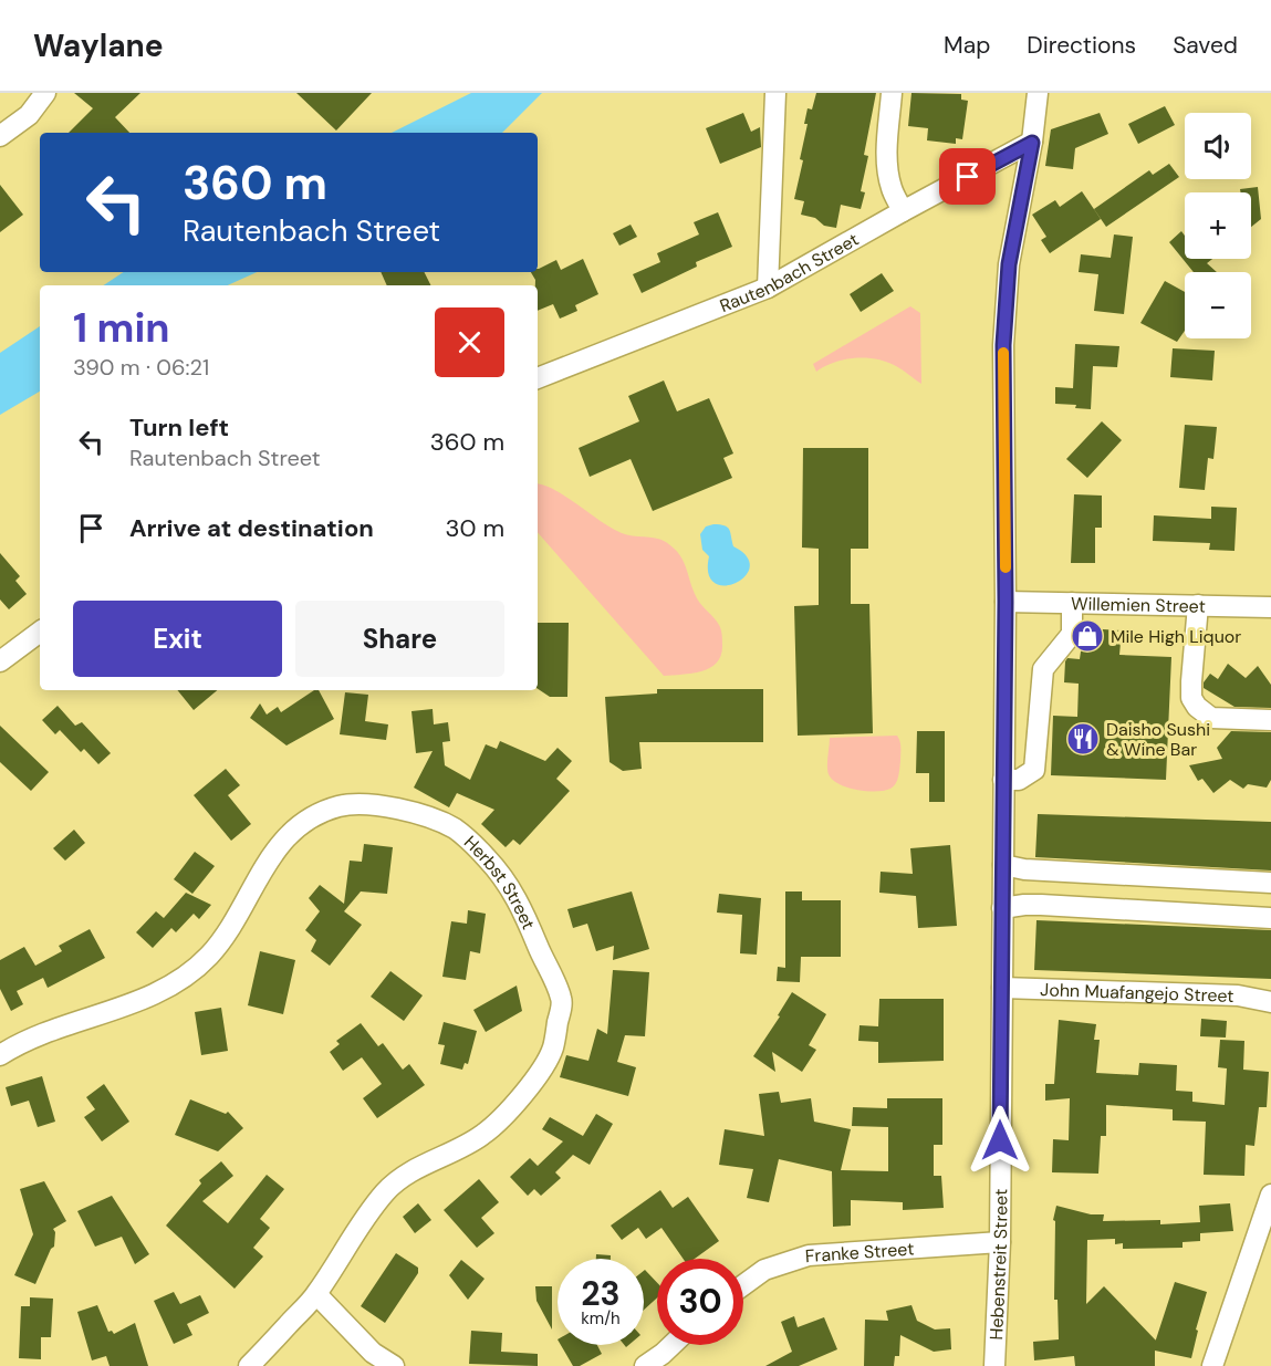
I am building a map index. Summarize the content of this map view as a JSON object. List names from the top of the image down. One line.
{"streets":{"street":["Rautenbach Street","Willemien Street","Herbst Street","John Muafangejo Street","Franke Street","Hebenstreit Street"]},"crossings":[["Rautenbach Street","Hebenstreit Street"],["Willemien Street","Hebenstreit Street"],["John Muafangejo Street","Hebenstreit Street"],["Franke Street","Hebenstreit Street"]],"places":{"shop":["Mile High Liquor"],"restaurant":["Daisho Sushi & Wine Bar"]},"page":{"header":"Waylane","nav":["Map","Directions","Saved"],"map_buttons":["+","−"],"turn":["360 m","Rautenbach Street"],"heading":["1 min","390 m · 06:21"],"list":[{"name":"Turn left","note":"Rautenbach Street","value":"360 m"},{"name":"Arrive at destination","value":"30 m"}],"buttons":["Exit","Share"],"speed":"23 km/h","limit":"30"}}
